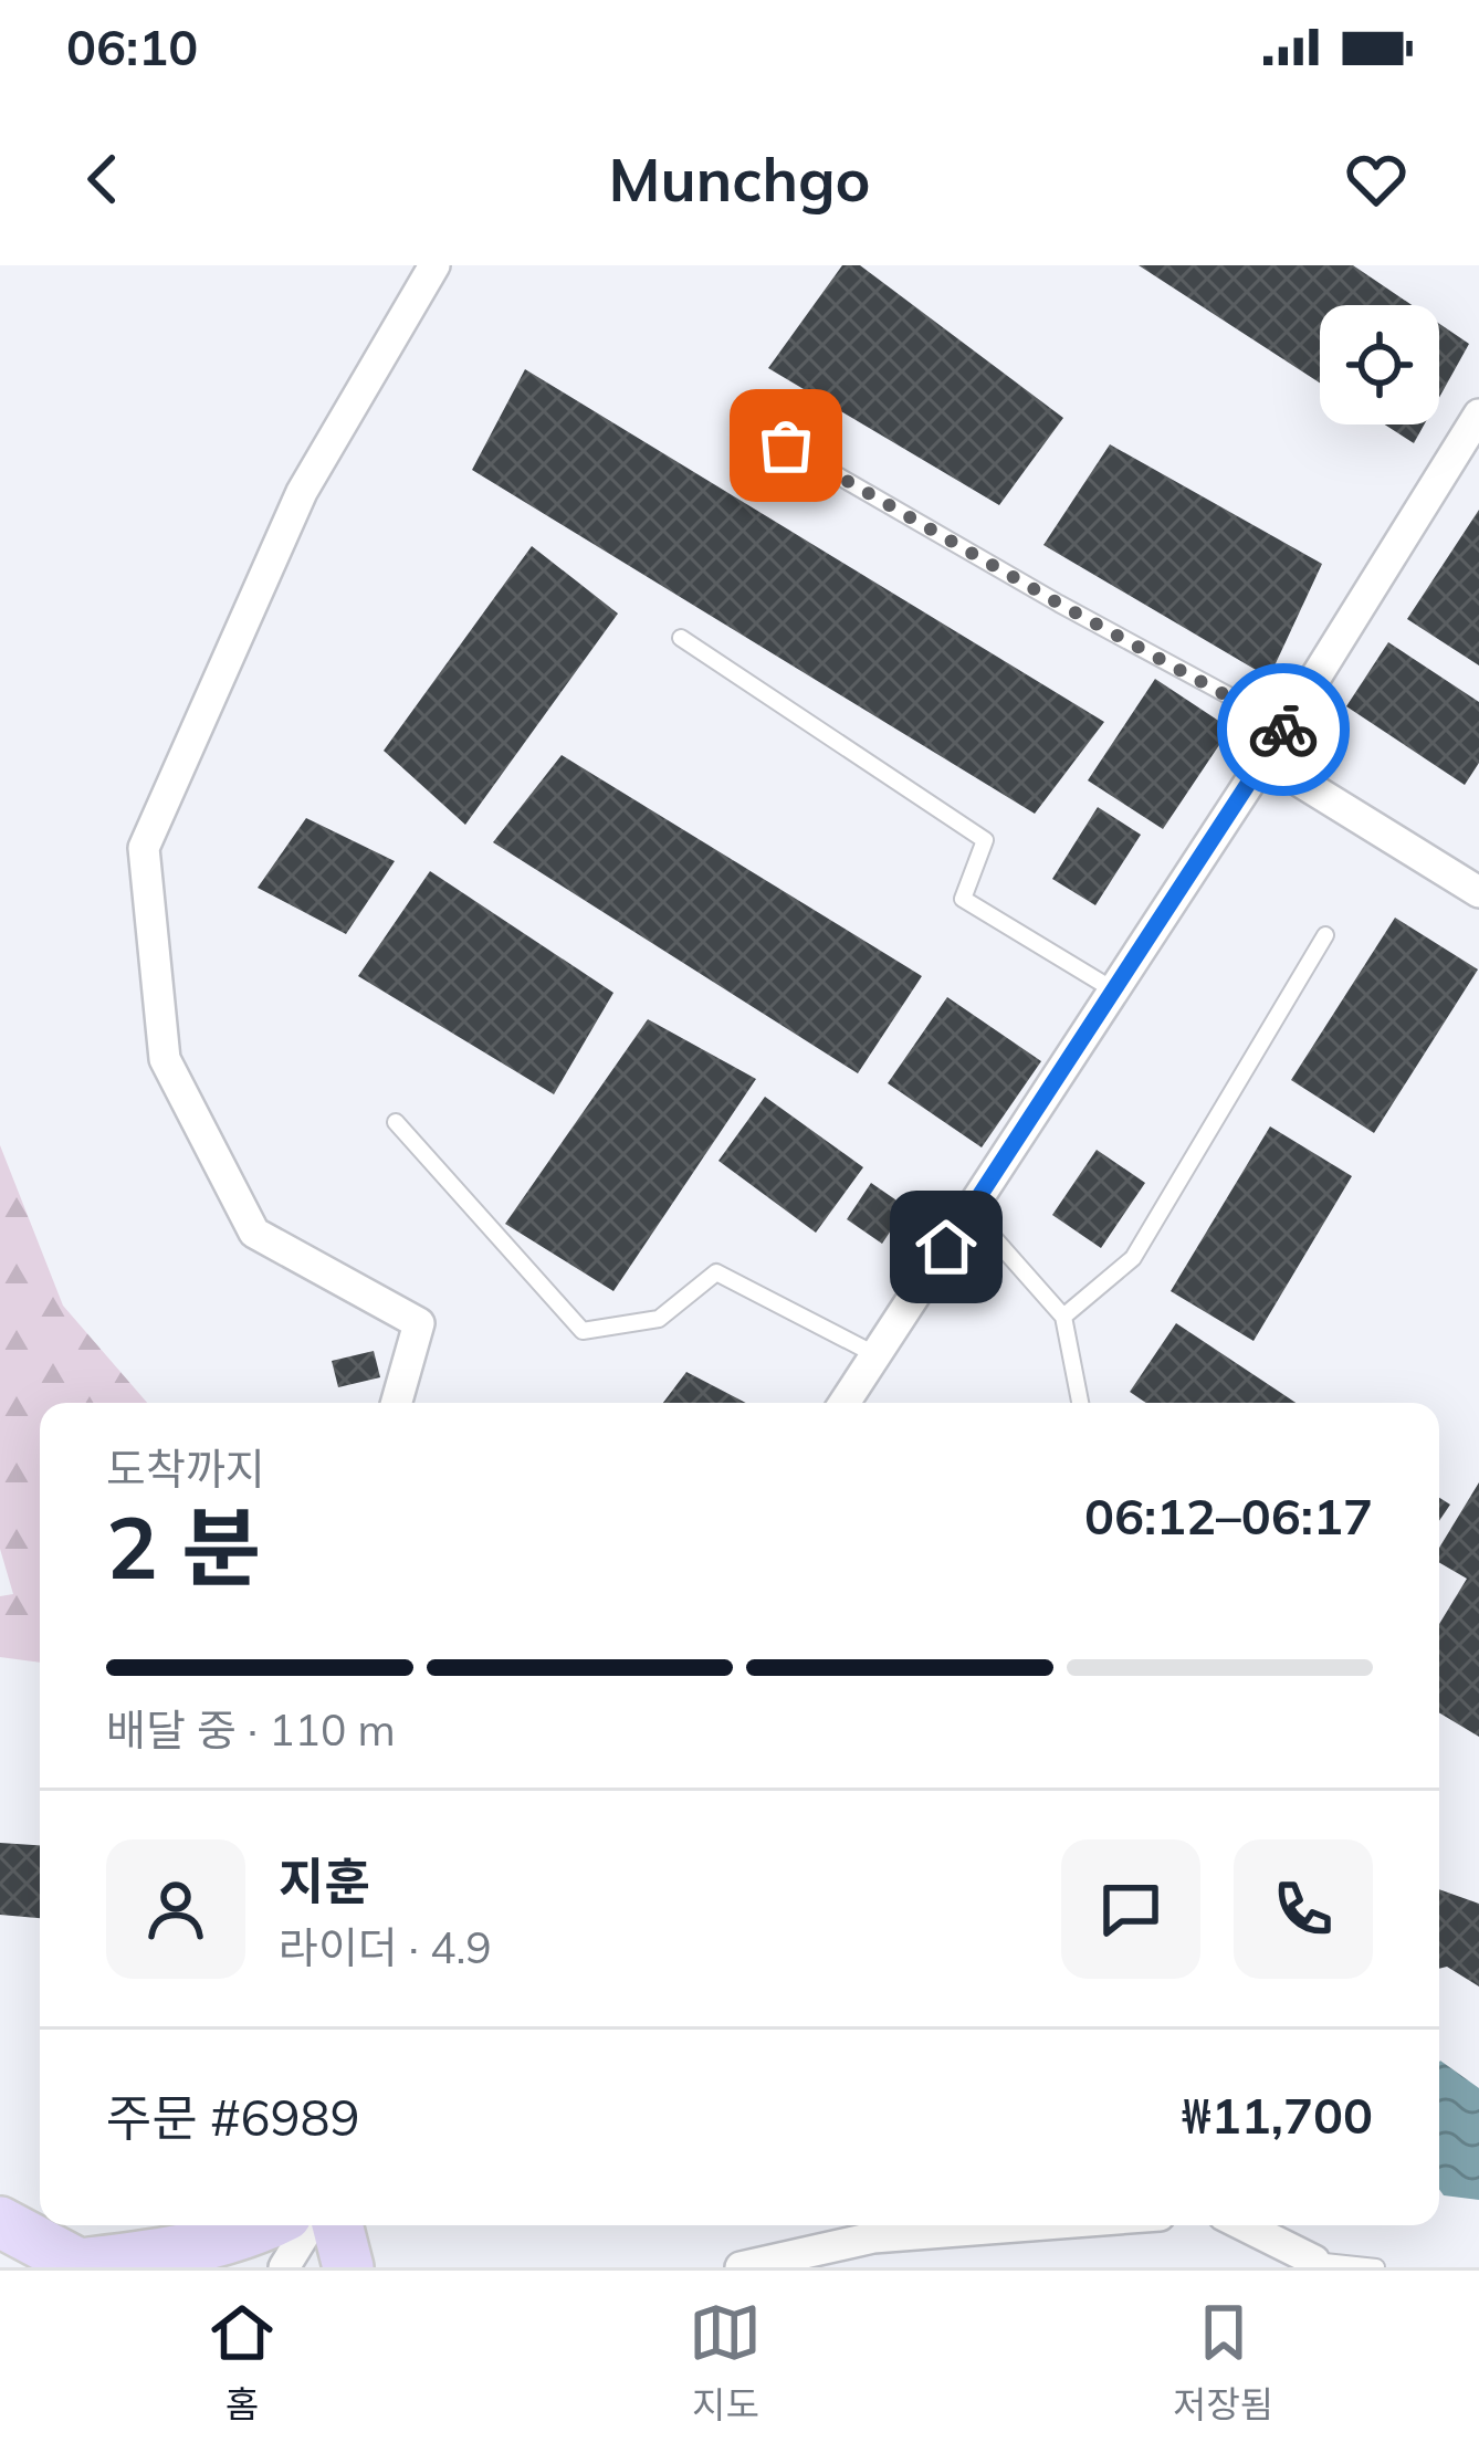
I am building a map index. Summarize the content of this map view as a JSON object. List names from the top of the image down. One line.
{"page":{"status":"06:10","header":"Munchgo","heading":["2 분","도착까지","06:12–06:17"],"panel":["지훈","라이더 · 4.9","주문 #6989","₩11,700"],"bar":"배달 중 · 110 m","tabs":["홈","지도","저장됨"]}}
